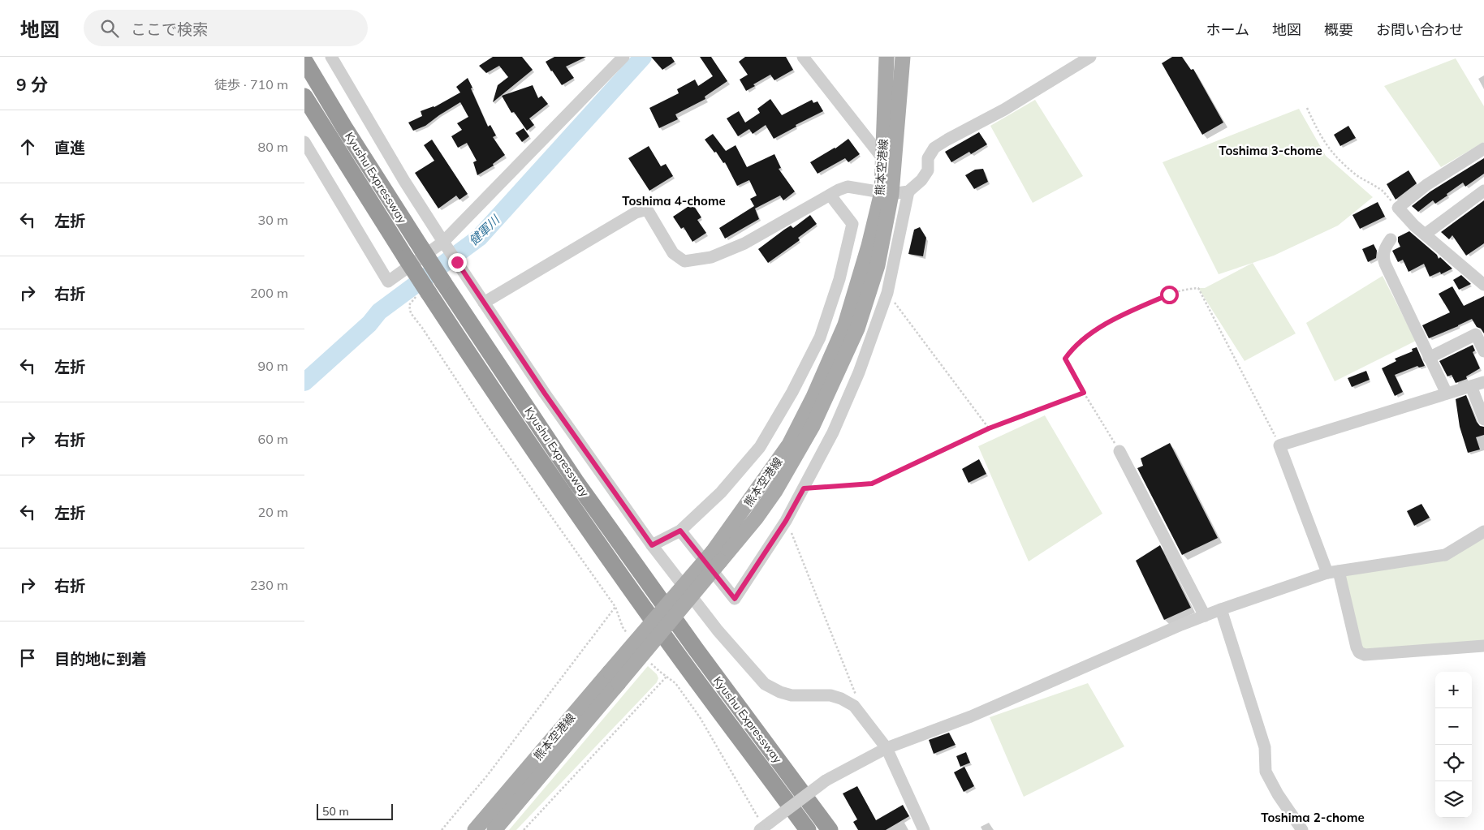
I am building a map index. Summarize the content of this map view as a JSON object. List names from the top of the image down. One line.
{"streets":{"highway":["Kyushu Expressway"],"main road":["熊本空港線"]},"districts":["Toshima 3-chome","Toshima 4-chome","Toshima 2-chome"],"water":["健軍川"],"scale_bar":"50 m","page":{"header":"地図","search":"ここで検索","nav":["ホーム","地図","概要","お問い合わせ"],"heading":["9 分","徒歩 · 710 m"],"list":[["直進","80 m"],["左折","30 m"],["右折","200 m"],["左折","90 m"],["右折","60 m"],["左折","20 m"],["右折","230 m"],"目的地に到着"],"map_buttons":["+","−"],"scale":"50 m"}}
